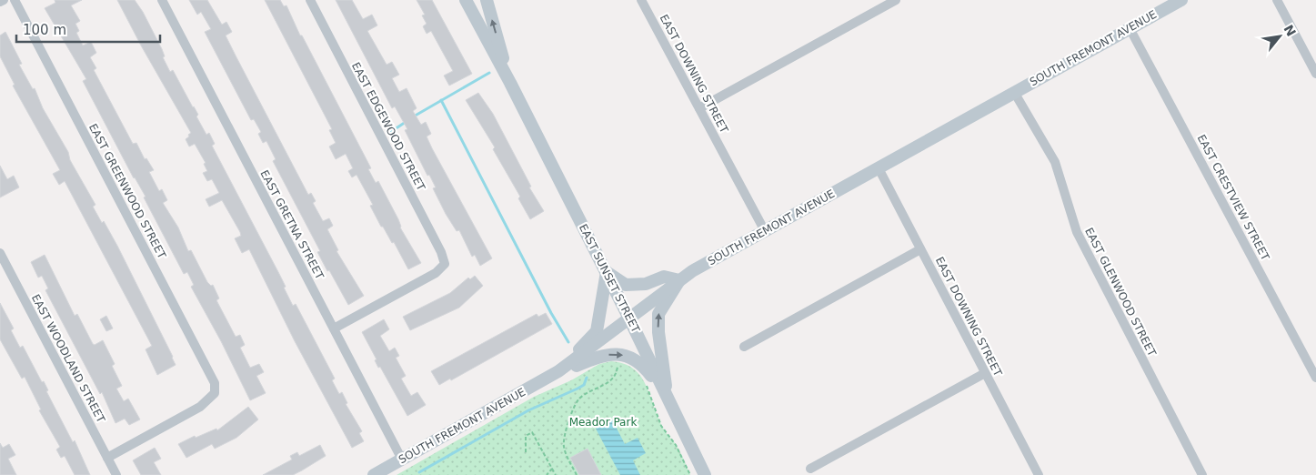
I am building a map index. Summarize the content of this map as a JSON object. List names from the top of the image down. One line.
{"streets":{"main road":["SOUTH FREMONT AVENUE","EAST SUNSET STREET"],"street":["EAST DOWNING STREET","EAST EDGEWOOD STREET","EAST GREENWOOD STREET","EAST CRESTVIEW STREET","EAST GRETNA STREET","EAST GLENWOOD STREET","EAST WOODLAND STREET"]},"crossings":[["SOUTH FREMONT AVENUE","EAST DOWNING STREET"],["SOUTH FREMONT AVENUE","EAST CRESTVIEW STREET"],["SOUTH FREMONT AVENUE","EAST GRETNA STREET"],["SOUTH FREMONT AVENUE","EAST SUNSET STREET"],["SOUTH FREMONT AVENUE","EAST GLENWOOD STREET"],["EAST EDGEWOOD STREET","EAST GRETNA STREET"],["EAST GREENWOOD STREET","EAST WOODLAND STREET"]],"parks":["Meador Park"],"scale_bar":"100 m","north":"top right"}
